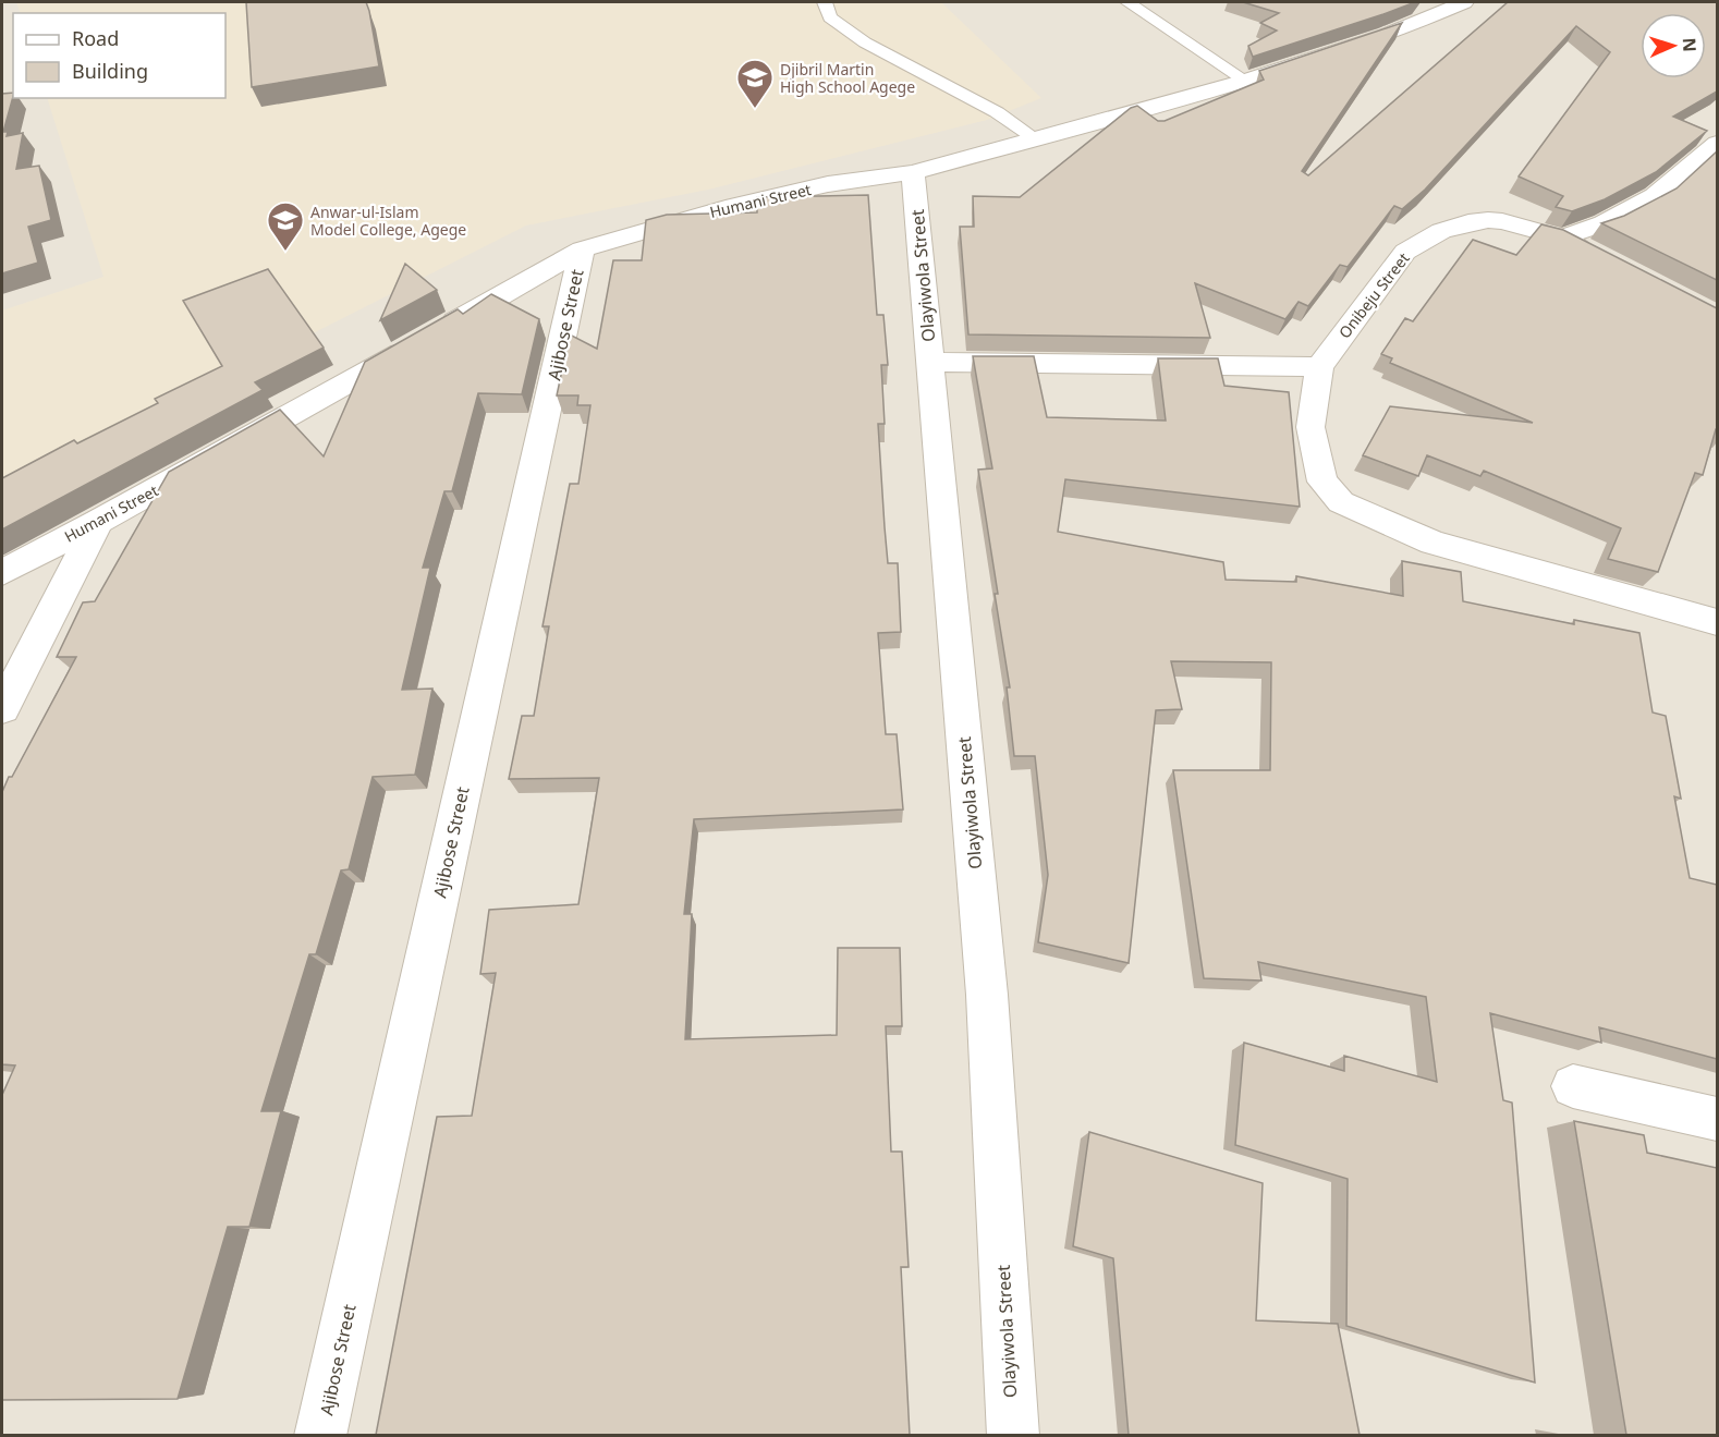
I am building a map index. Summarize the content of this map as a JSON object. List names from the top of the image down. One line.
{"streets":{"street":["Humani Street","Olayiwola Street","Onibeju Street","Ajibose Street"]},"crossings":[["Humani Street","Olayiwola Street"],["Humani Street","Ajibose Street"]],"places":{"school or university":["Djibril Martin High School Agege","Anwar-ul-Islam Model College, Agege"]},"legend":["Road","Building"],"north":"right"}
